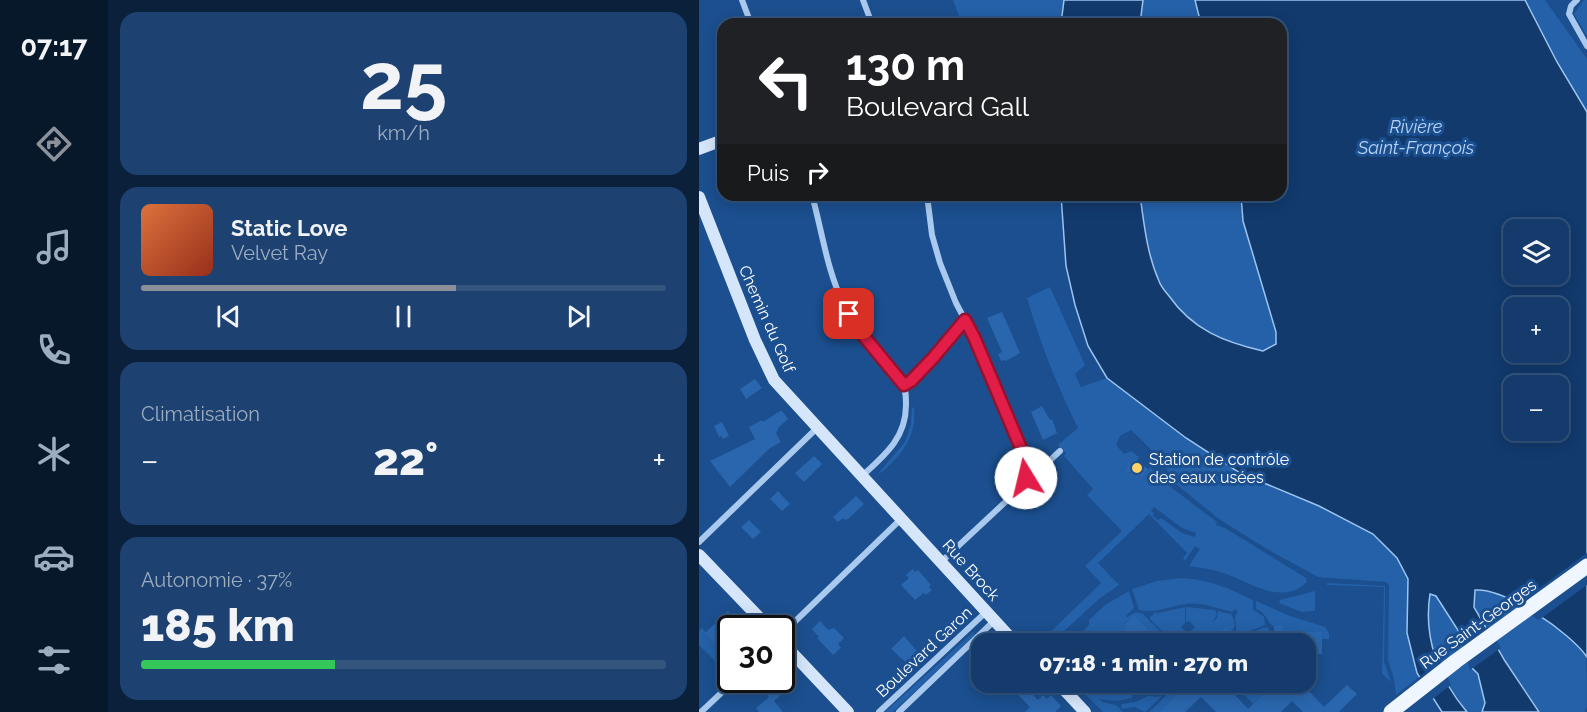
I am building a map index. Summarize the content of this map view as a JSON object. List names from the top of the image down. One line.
{"streets":{"main road":["Rue Saint-Georges"],"street":["Chemin du Golf","Rue Brock","Boulevard Garon"]},"crossings":[["Chemin du Golf","Rue Brock"],["Rue Brock","Boulevard Garon"]],"water":["Rivière Saint-François"],"places":["Station de contrôle des eaux usées"],"page":{"tabs":"07:17","tile":[["25","km/h"],"Climatisation",["Autonomie · 37%","185 km"]],"turn":["130 m","Boulevard Gall"],"then":"Puis","song":["Static Love","Velvet Ray"],"map_buttons":["+","−"],"heat":["−","22°","+"],"limit":"30","trip":"07:18 · 1 min · 270 m"}}
